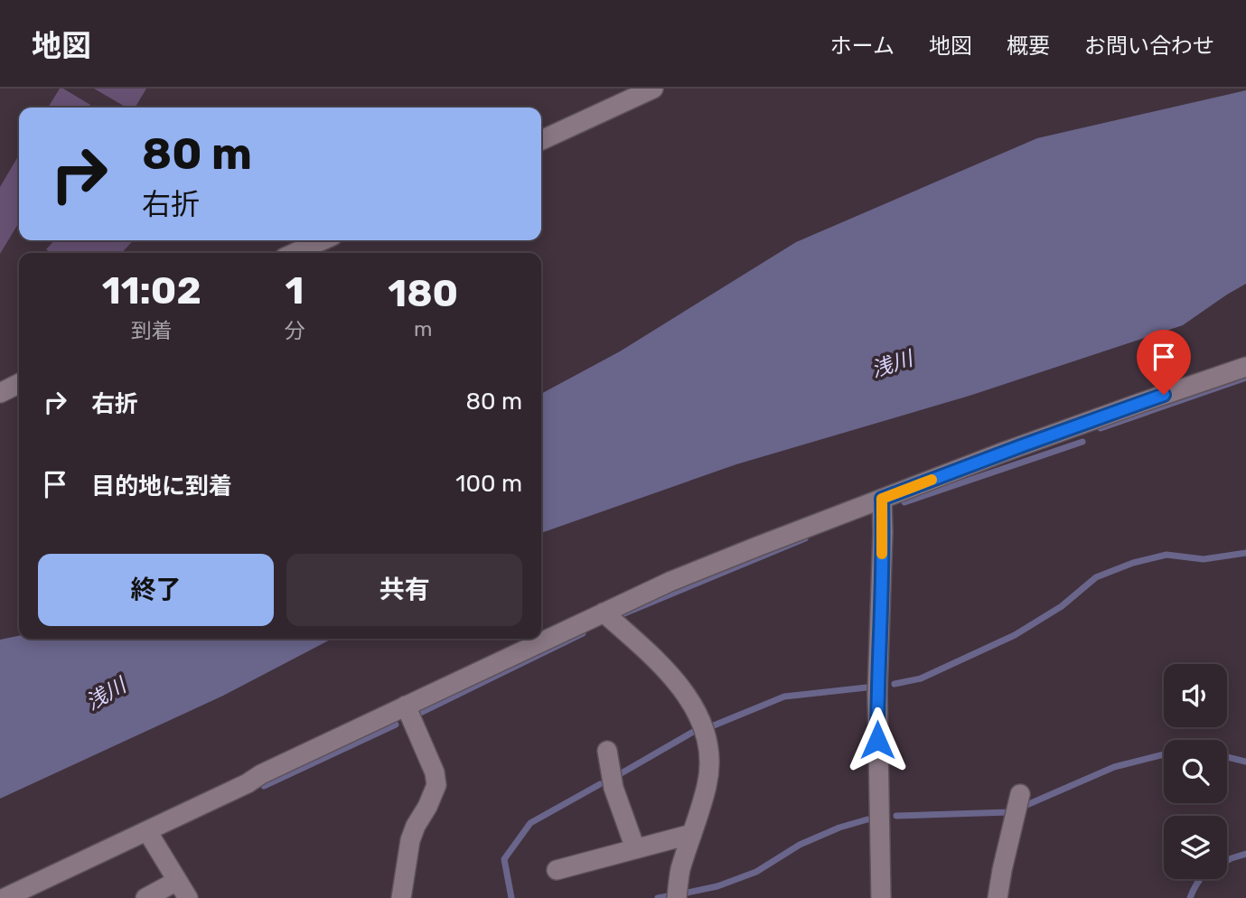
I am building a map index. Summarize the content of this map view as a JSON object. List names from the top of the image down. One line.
{"water":["浅川"],"page":{"header":"地図","nav":["ホーム","地図","概要","お問い合わせ"],"turn":["80 m","右折"],"eta":["11:02","到着","1","分","180","m"],"list":[{"name":"右折","value":"80 m"},{"name":"目的地に到着","value":"100 m"}],"buttons":["終了","共有"]}}
